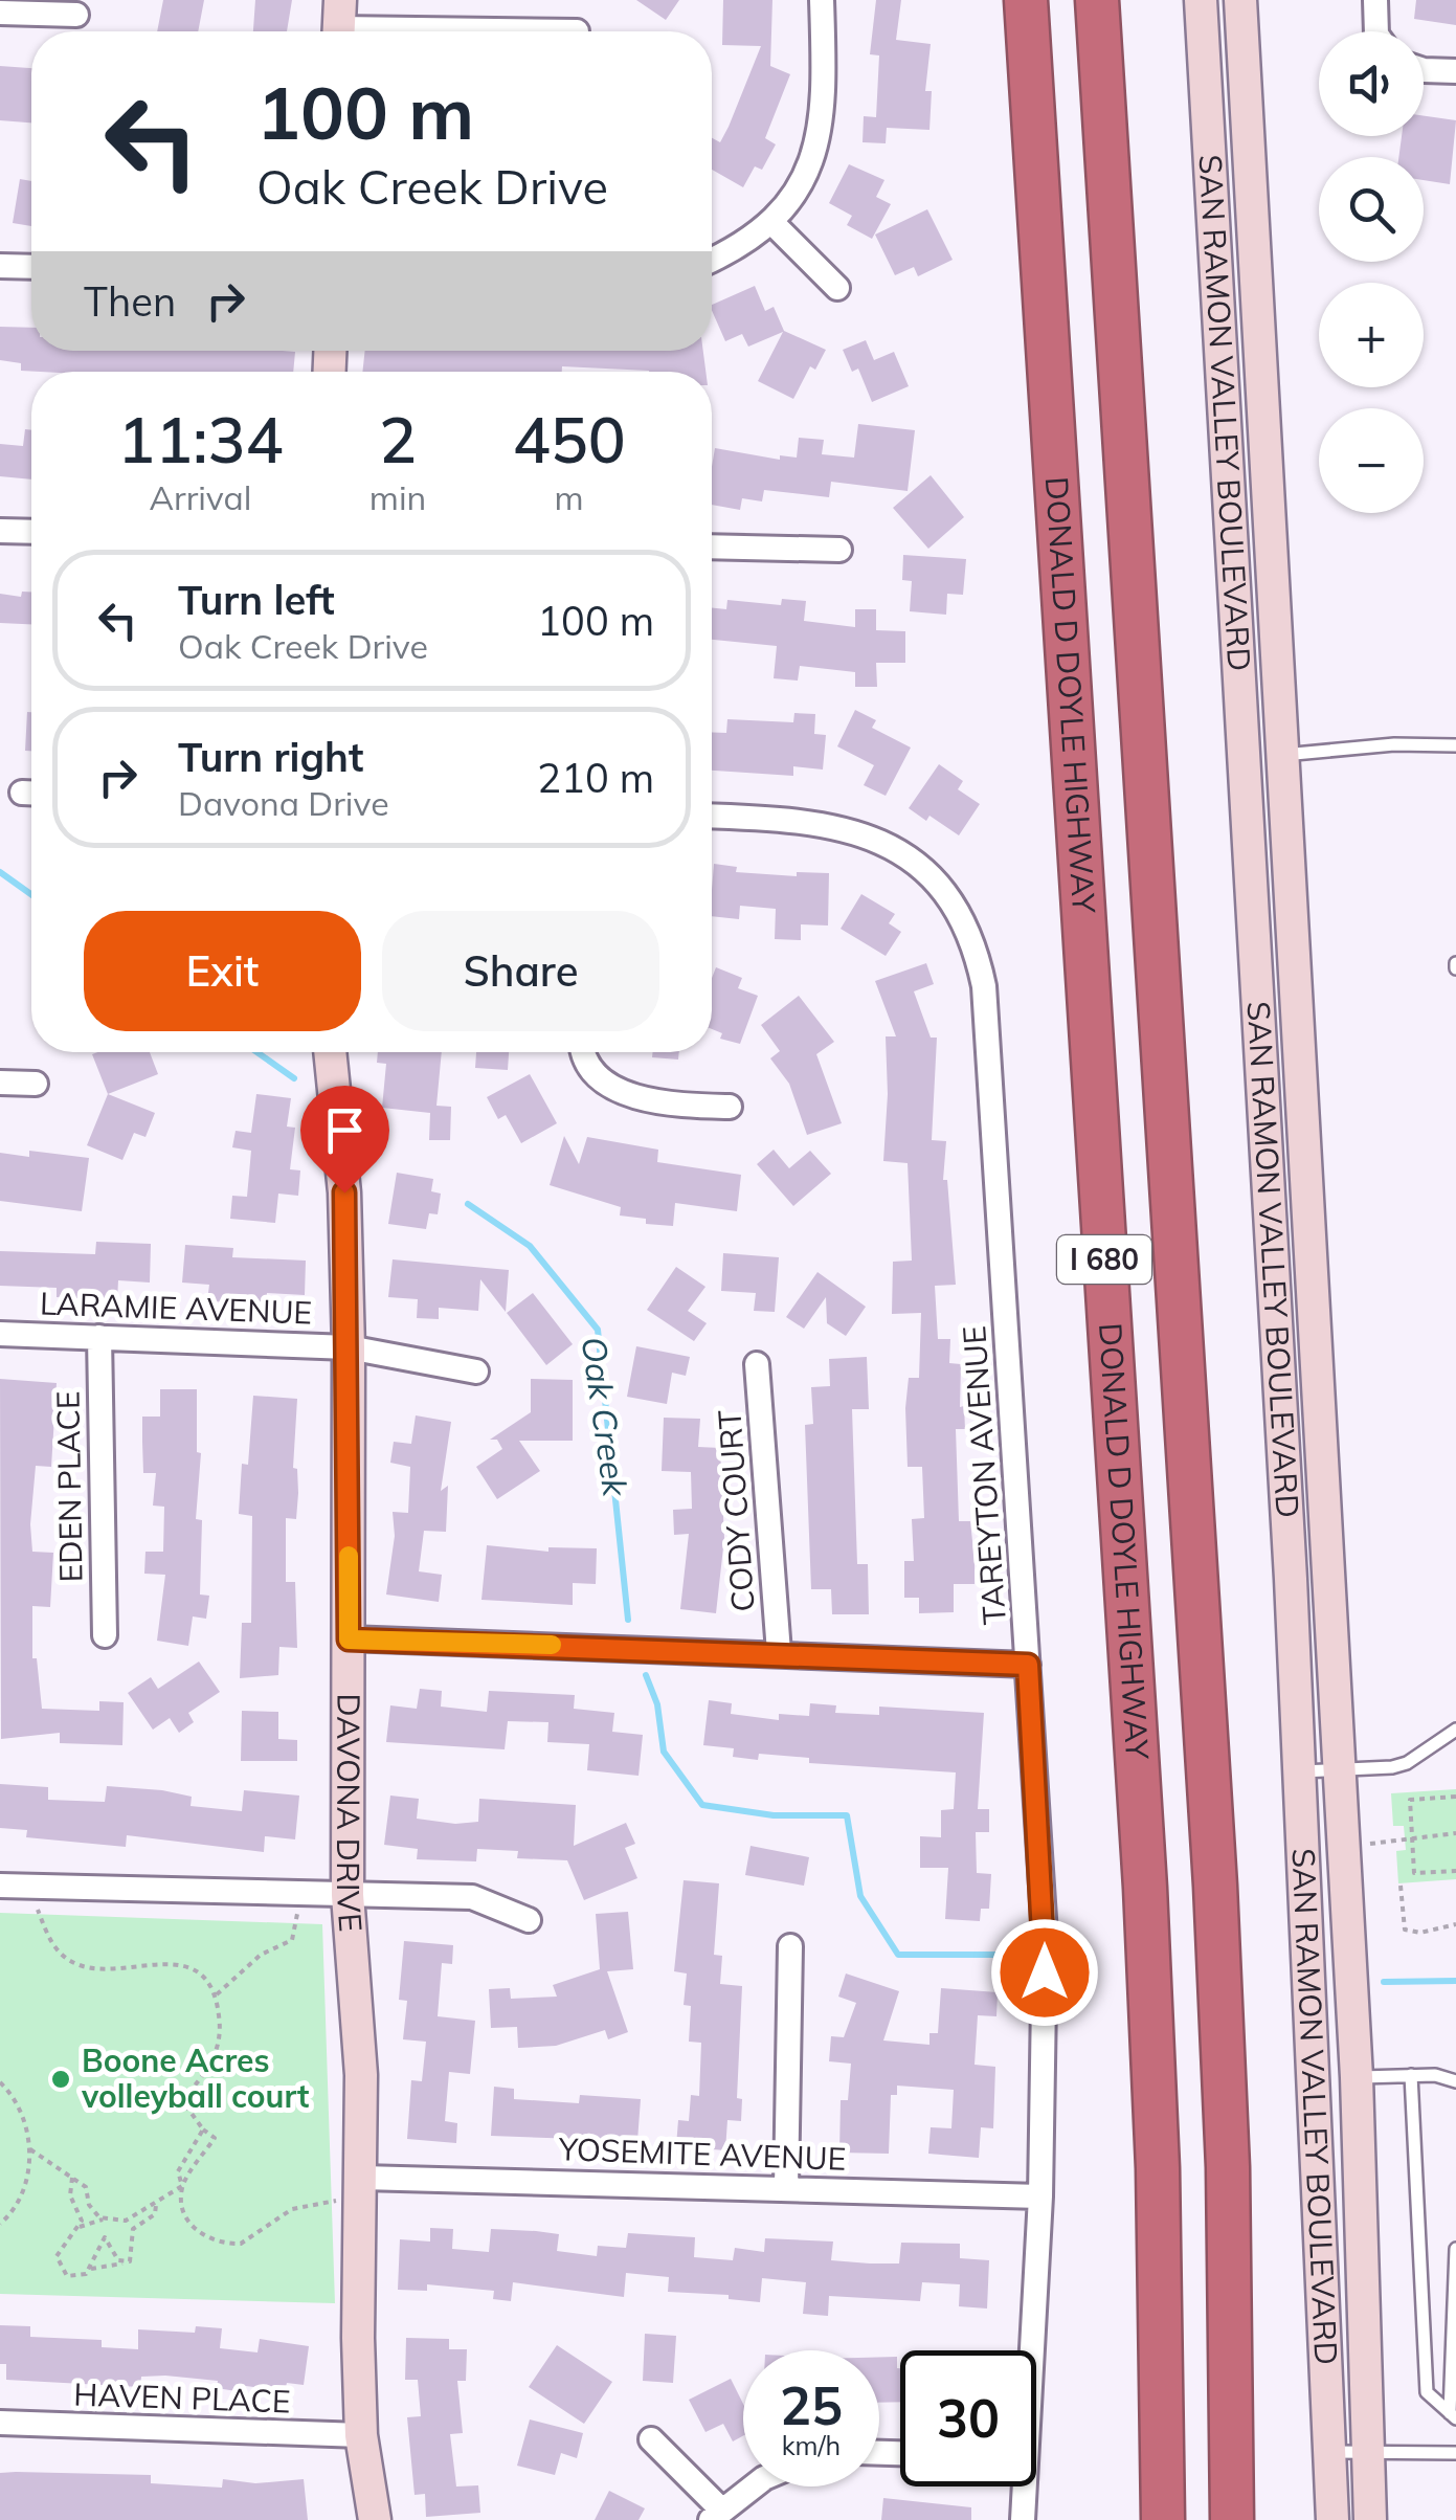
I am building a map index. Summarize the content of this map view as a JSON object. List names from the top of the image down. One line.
{"streets":{"highway":["DONALD D DOYLE HIGHWAY","I 680"],"main road":["SAN RAMON VALLEY BOULEVARD","DAVONA DRIVE"],"street":["LARAMIE AVENUE","TAREYTON AVENUE","EDEN PLACE","CODY COURT","YOSEMITE AVENUE","HAVEN PLACE"]},"crossings":[["LARAMIE AVENUE","EDEN PLACE"],["LARAMIE AVENUE","DAVONA DRIVE"],["TAREYTON AVENUE","YOSEMITE AVENUE"],["DAVONA DRIVE","YOSEMITE AVENUE"],["DAVONA DRIVE","HAVEN PLACE"]],"water":["Oak Creek"],"places":["Boone Acres volleyball court"],"page":{"map_buttons":["+","−"],"turn":["100 m","Oak Creek Drive"],"then":"Then","eta":["11:34","Arrival","2","min","450","m"],"list":[{"name":"Turn left","note":"Oak Creek Drive","value":"100 m"},{"name":"Turn right","note":"Davona Drive","value":"210 m"}],"buttons":["Exit","Share"],"speed":"25 km/h","limit":"30"}}
